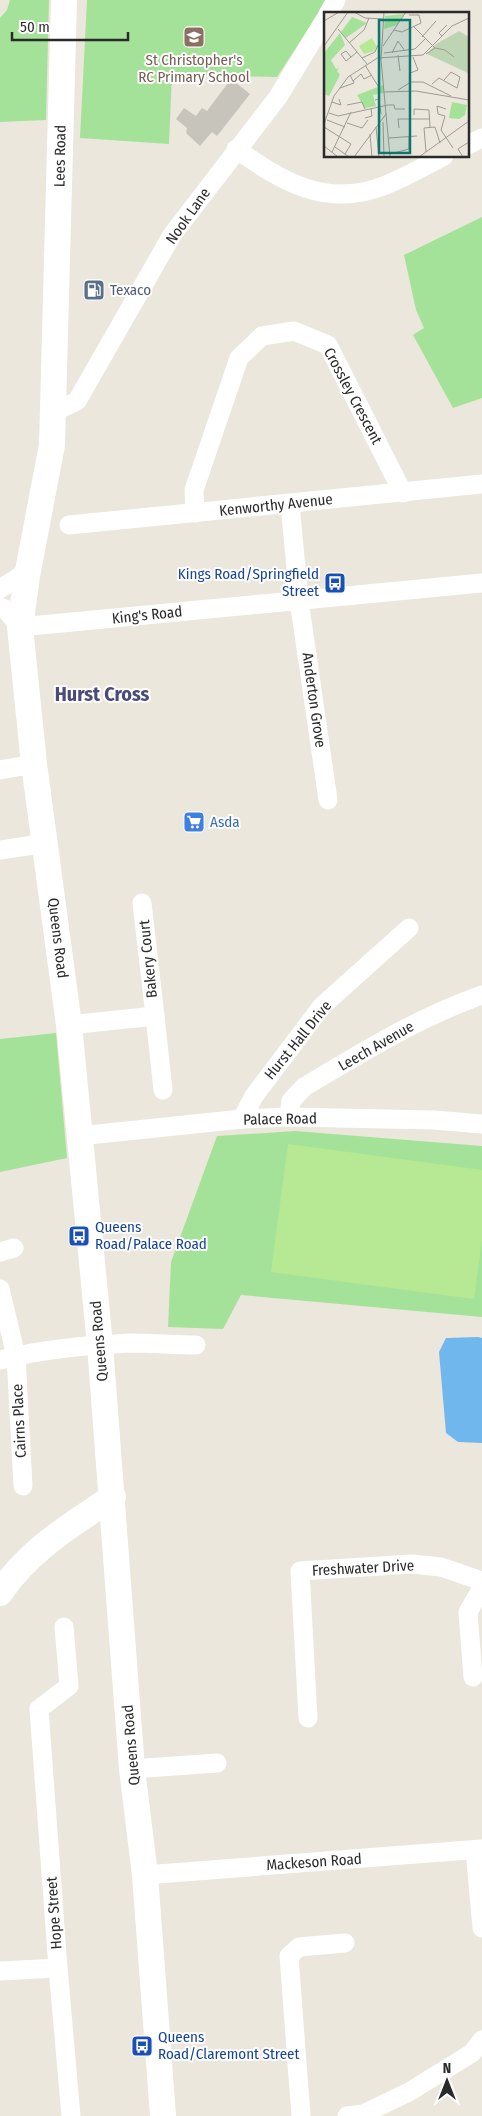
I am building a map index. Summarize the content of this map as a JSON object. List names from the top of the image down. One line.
{"streets":{"main road":["Lees Road","Queens Road"],"street":["Nook Lane","Crossley Crescent","Kenworthy Avenue","King's Road","Anderton Grove","Bakery Court","Hurst Hall Drive","Leech Avenue","Palace Road","Cairns Place","Freshwater Drive","Mackeson Road","Hope Street"]},"crossings":[["Lees Road","Nook Lane"],["Lees Road","Queens Road"],["Nook Lane","Queens Road"],["Crossley Crescent","Kenworthy Avenue"],["Kenworthy Avenue","Anderton Grove"],["King's Road","Anderton Grove"],["King's Road","Queens Road"],["Queens Road","Bakery Court"],["Queens Road","Palace Road"],["Queens Road","Mackeson Road"],["Hurst Hall Drive","Palace Road"],["Leech Avenue","Palace Road"]],"districts":["Hurst Cross"],"places":{"school or university":["St Christopher's RC Primary School"],"fuel station":["Texaco"],"bus stop":["Kings Road/Springfield Street","Queens Road/Palace Road","Queens Road/Claremont Street"],"supermarket":["Asda"]},"scale_bar":"50 m","north":"top"}
